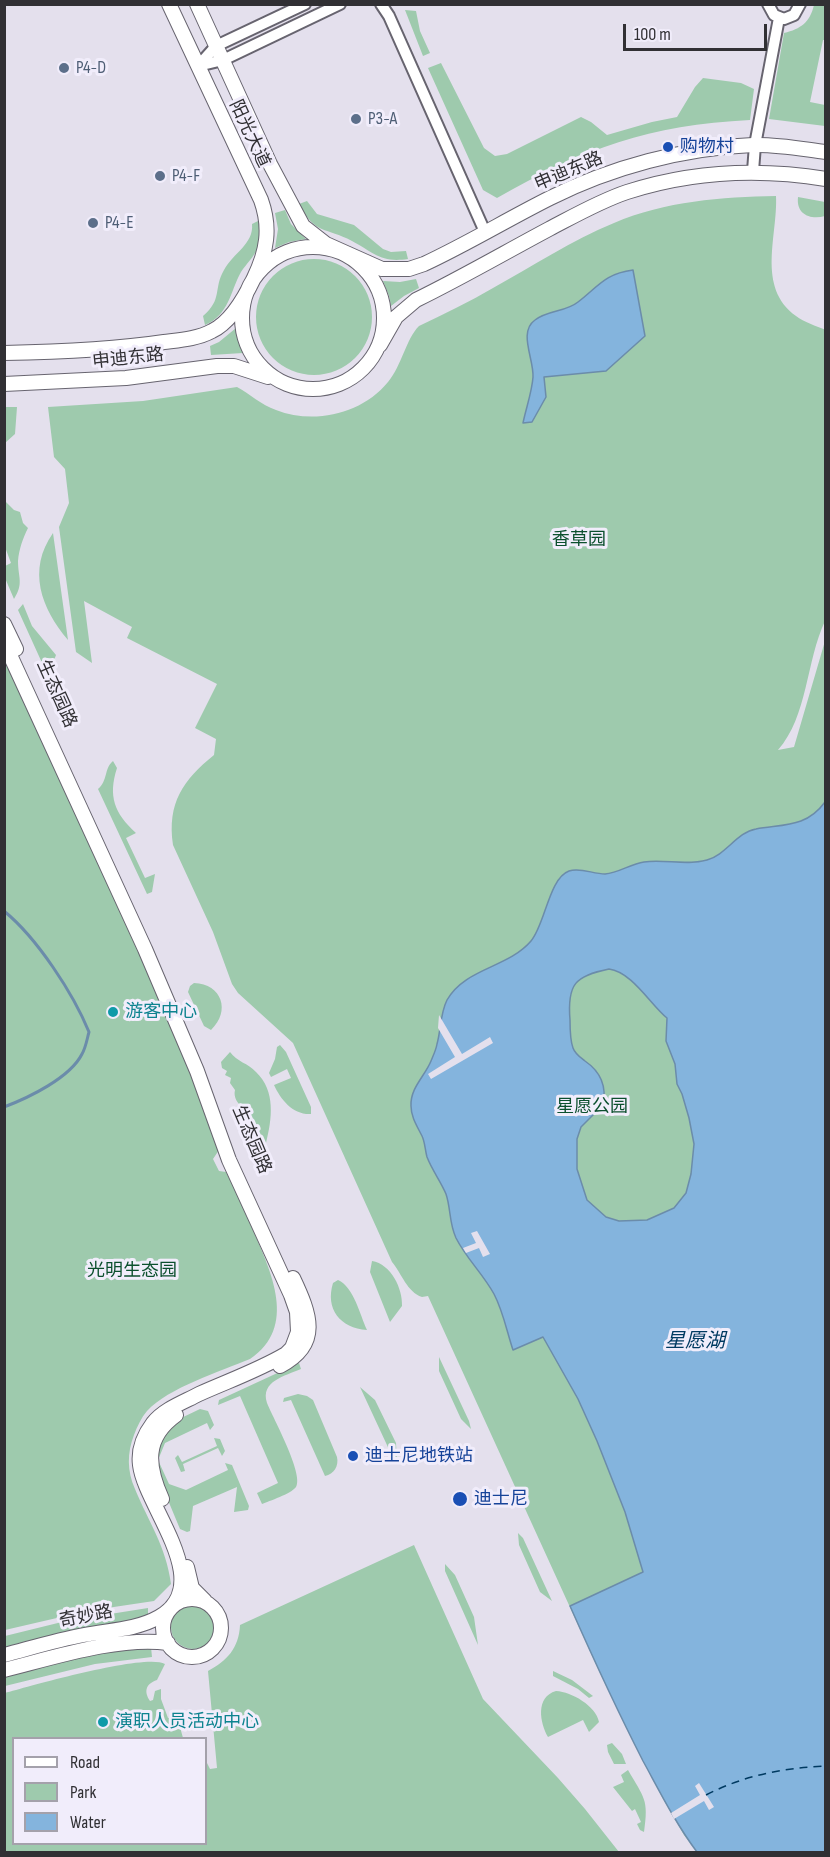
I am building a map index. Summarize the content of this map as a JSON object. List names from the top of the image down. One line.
{"streets":{"street":["阳光大道","申迪东路","生态园路","奇妙路"]},"crossings":[["阳光大道","申迪东路"],["生态园路","奇妙路"]],"water":["星愿湖"],"parks":["香草园","星愿公园","光明生态园"],"places":["P4-D","P3-A","购物村","P4-F","P4-E","游客中心","迪士尼地铁站","迪士尼","演职人员活动中心"],"legend":["Road","Park","Water"],"scale_bar":"100 m"}
